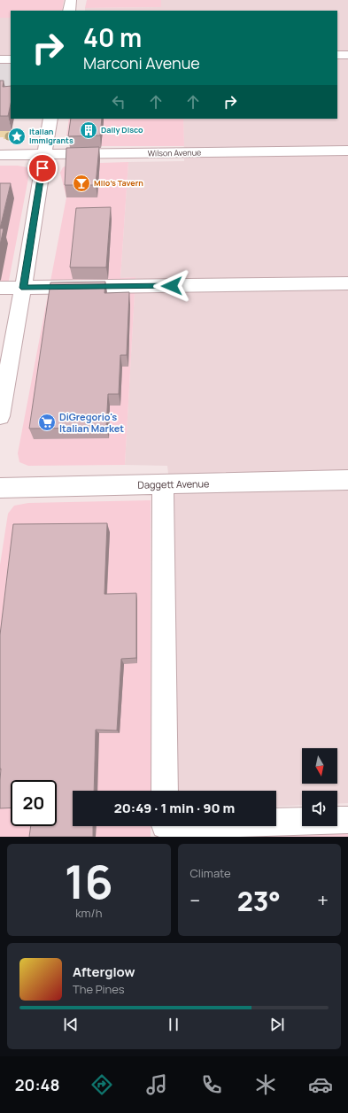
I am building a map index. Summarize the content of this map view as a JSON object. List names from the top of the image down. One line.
{"streets":{"street":["Wilson Avenue","Daggett Avenue"]},"places":{"building":["Daily Disco"],"place":["Italian Immigrants"],"bar":["Milo's Tavern"],"supermarket":["DiGregorio's Italian Market"]},"north":"bottom","page":{"turn":["40 m","Marconi Avenue"],"limit":"20","trip":"20:49 · 1 min · 90 m","tile":[["16","km/h"],"Climate"],"heat":["−","23°","+"],"song":["Afterglow","The Pines"],"tabs":"20:48"}}
